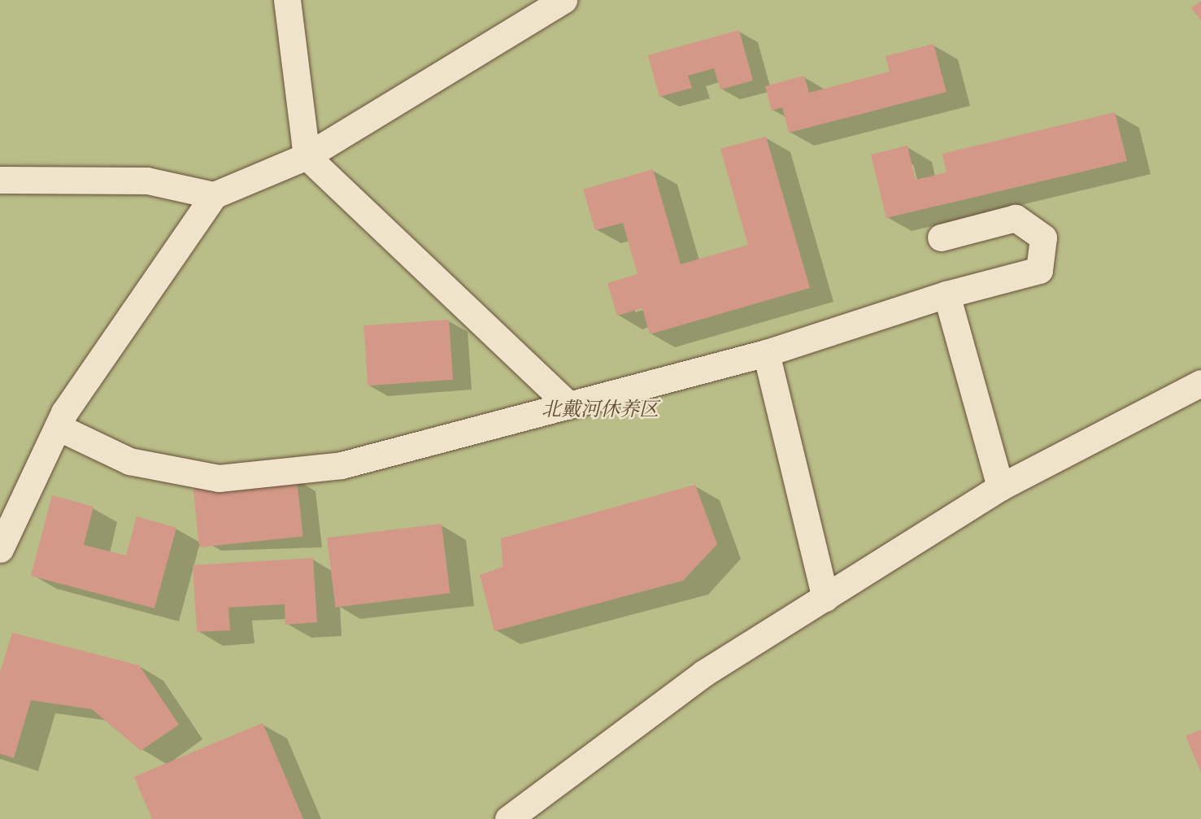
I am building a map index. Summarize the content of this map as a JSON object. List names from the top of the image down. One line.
{"parks":["北戴河休养区"]}
